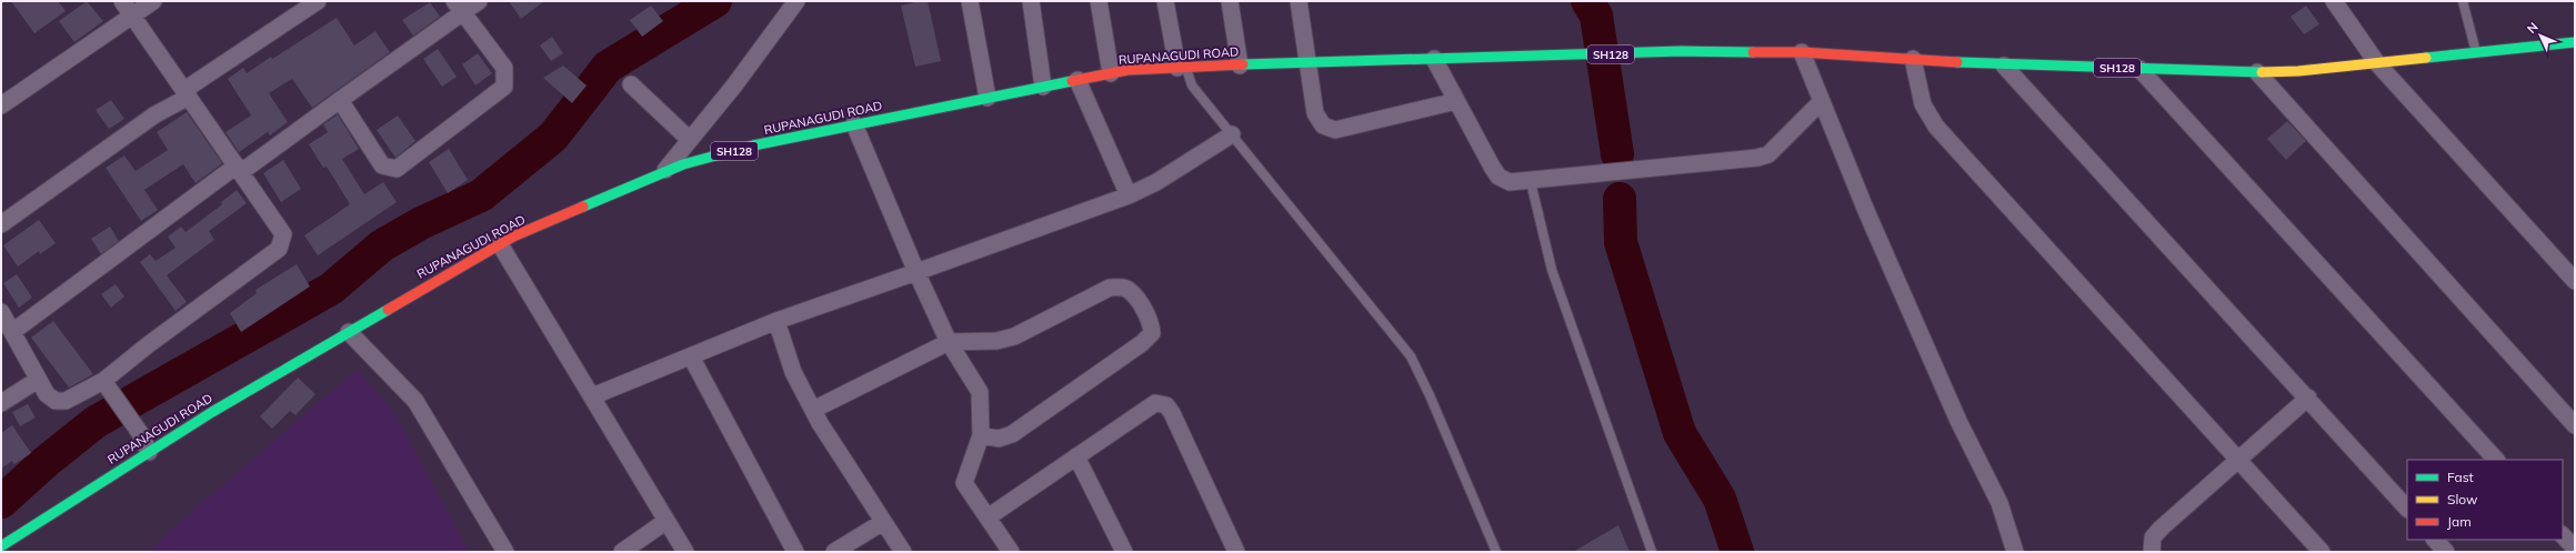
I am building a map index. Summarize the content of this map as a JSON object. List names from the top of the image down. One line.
{"streets":{"main road":["SH128","RUPANAGUDI ROAD"]},"crossings":[["SH128","RUPANAGUDI ROAD"]],"legend":["Fast","Slow","Jam"],"north":"top left"}
